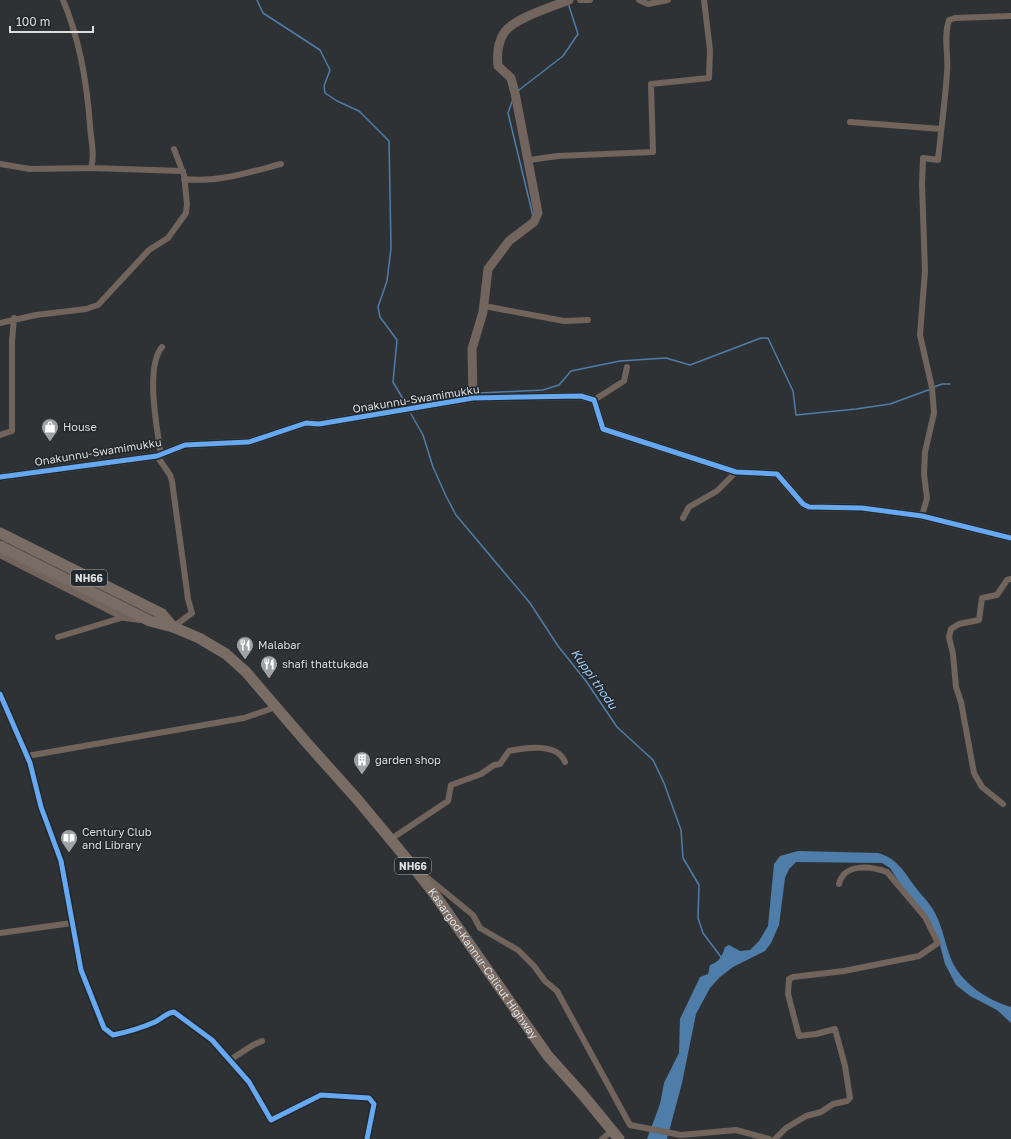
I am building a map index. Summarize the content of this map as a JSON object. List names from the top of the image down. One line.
{"streets":{"highway":["NH66","Kasargod-Kannur-Calicut Highway"],"street":["Onakunnu-Swamimukku"]},"water":["Kuppi thodu"],"places":{"shop":["House"],"restaurant":["Malabar","shafi thattukada"],"building":["garden shop"],"library":["Century Club and Library"]},"scale_bar":"100 m"}
